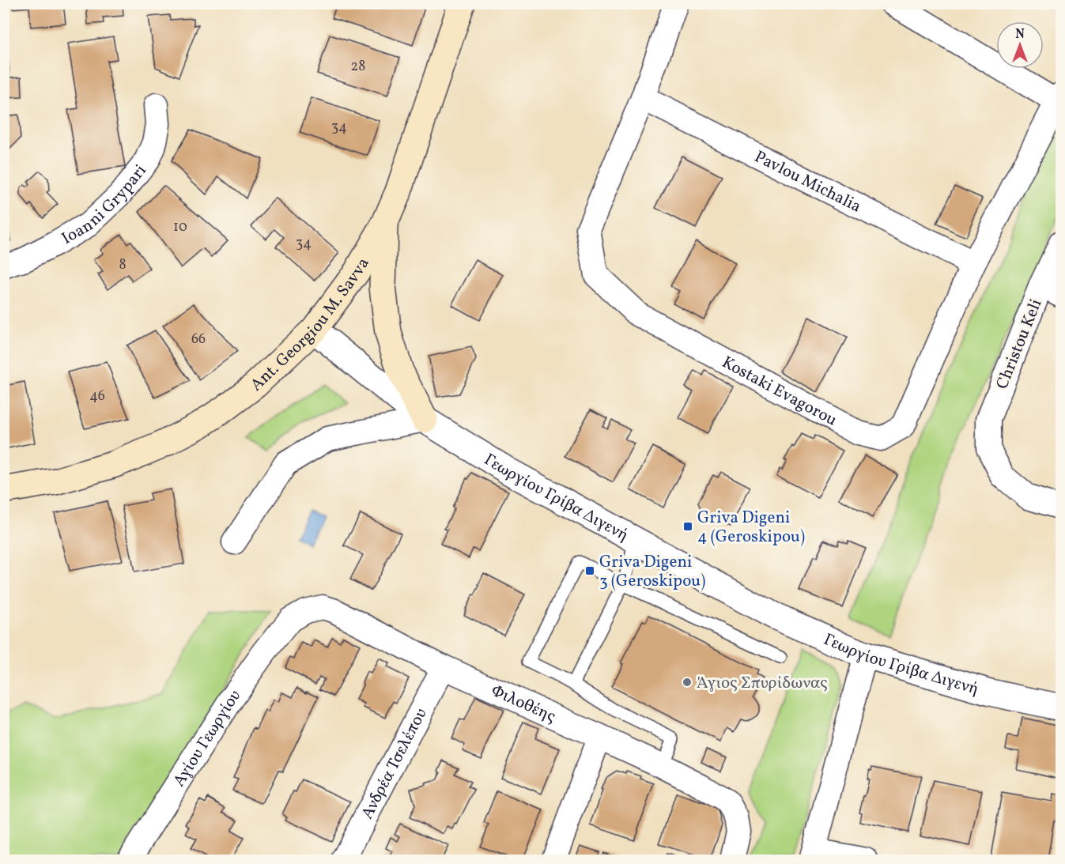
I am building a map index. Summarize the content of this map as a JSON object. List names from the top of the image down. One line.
{"streets":{"main road":["Ant. Georgiou M. Savva"],"street":["Pavlou Michalia","Ioanni Grypari","Christou Keli","Kostaki Evagorou","Γεωργίου Γρίβα Διγενή","Φιλοθέης","Αγίου Γεωργίου","Ανδρέα Τσελέπου"]},"crossings":[["Pavlou Michalia","Kostaki Evagorou"],["Ant. Georgiou M. Savva","Γεωργίου Γρίβα Διγενή"],["Φιλοθέης","Αγίου Γεωργίου"],["Φιλοθέης","Ανδρέα Τσελέπου"]],"places":{"transit":["Griva Digeni 4 (Geroskipou)","Griva Digeni 3 (Geroskipou)"],"other":["Άγιος Σπυρίδωνας"]},"house_numbers":["28","34","10","34","8","66","46"],"north":"top"}
